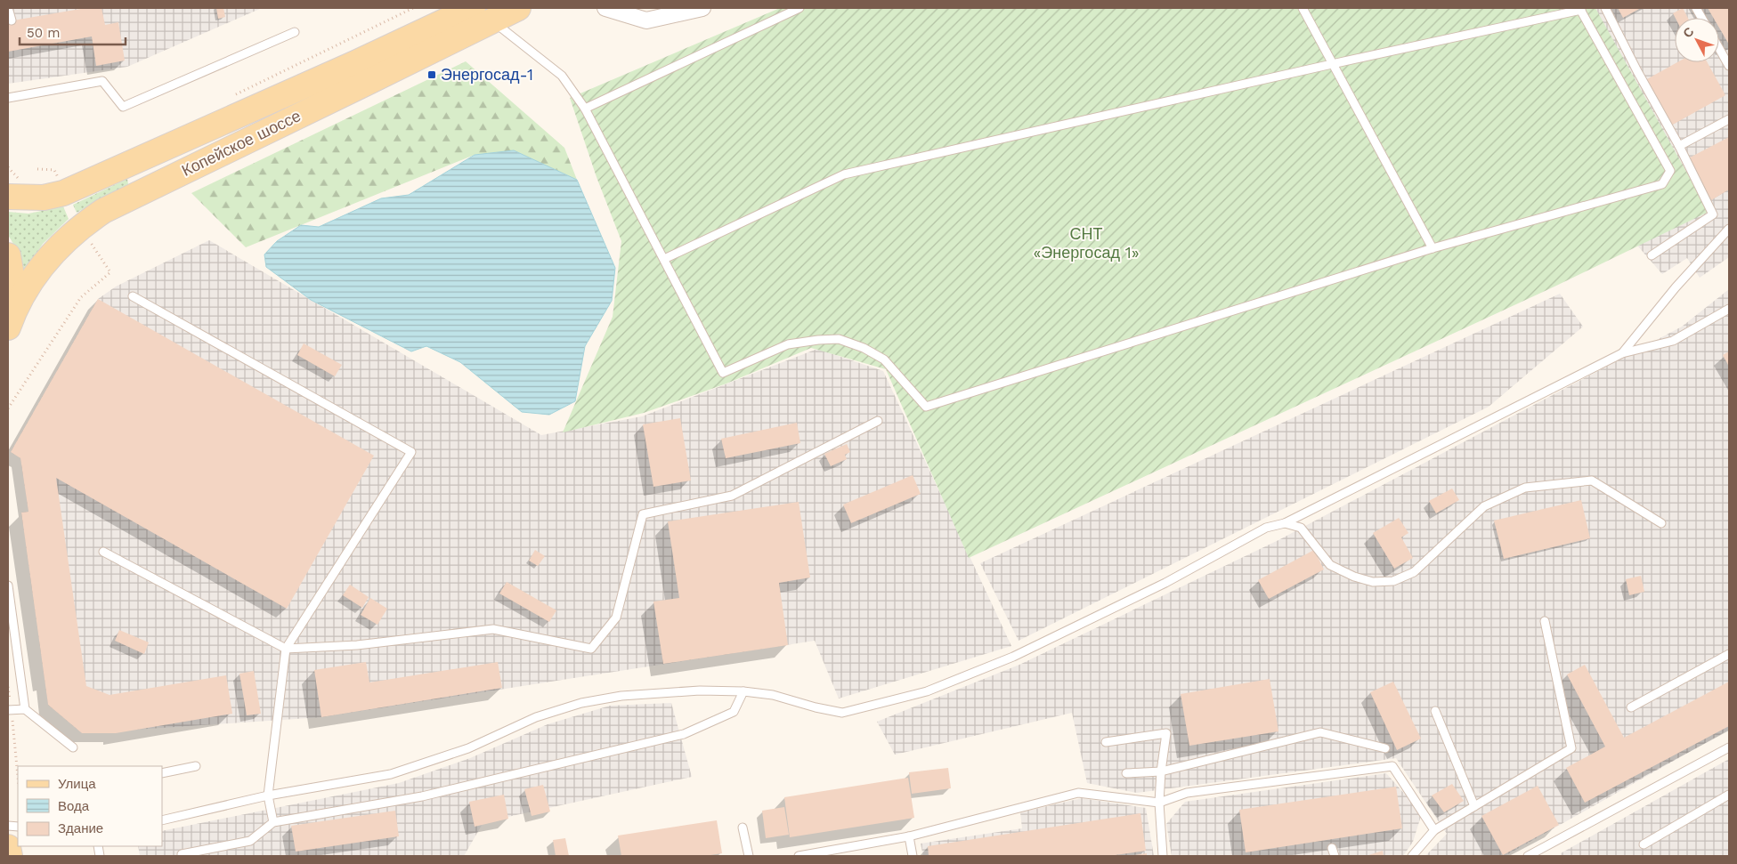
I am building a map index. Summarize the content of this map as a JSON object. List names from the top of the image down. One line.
{"streets":{"main road":["Копейское шоссе"]},"parks":["СНТ «Энергосад 1»"],"places":{"transit":["Энергосад-1"]},"legend":["Улица","Вода","Здание"],"scale_bar":"50 m","north":"top left"}
